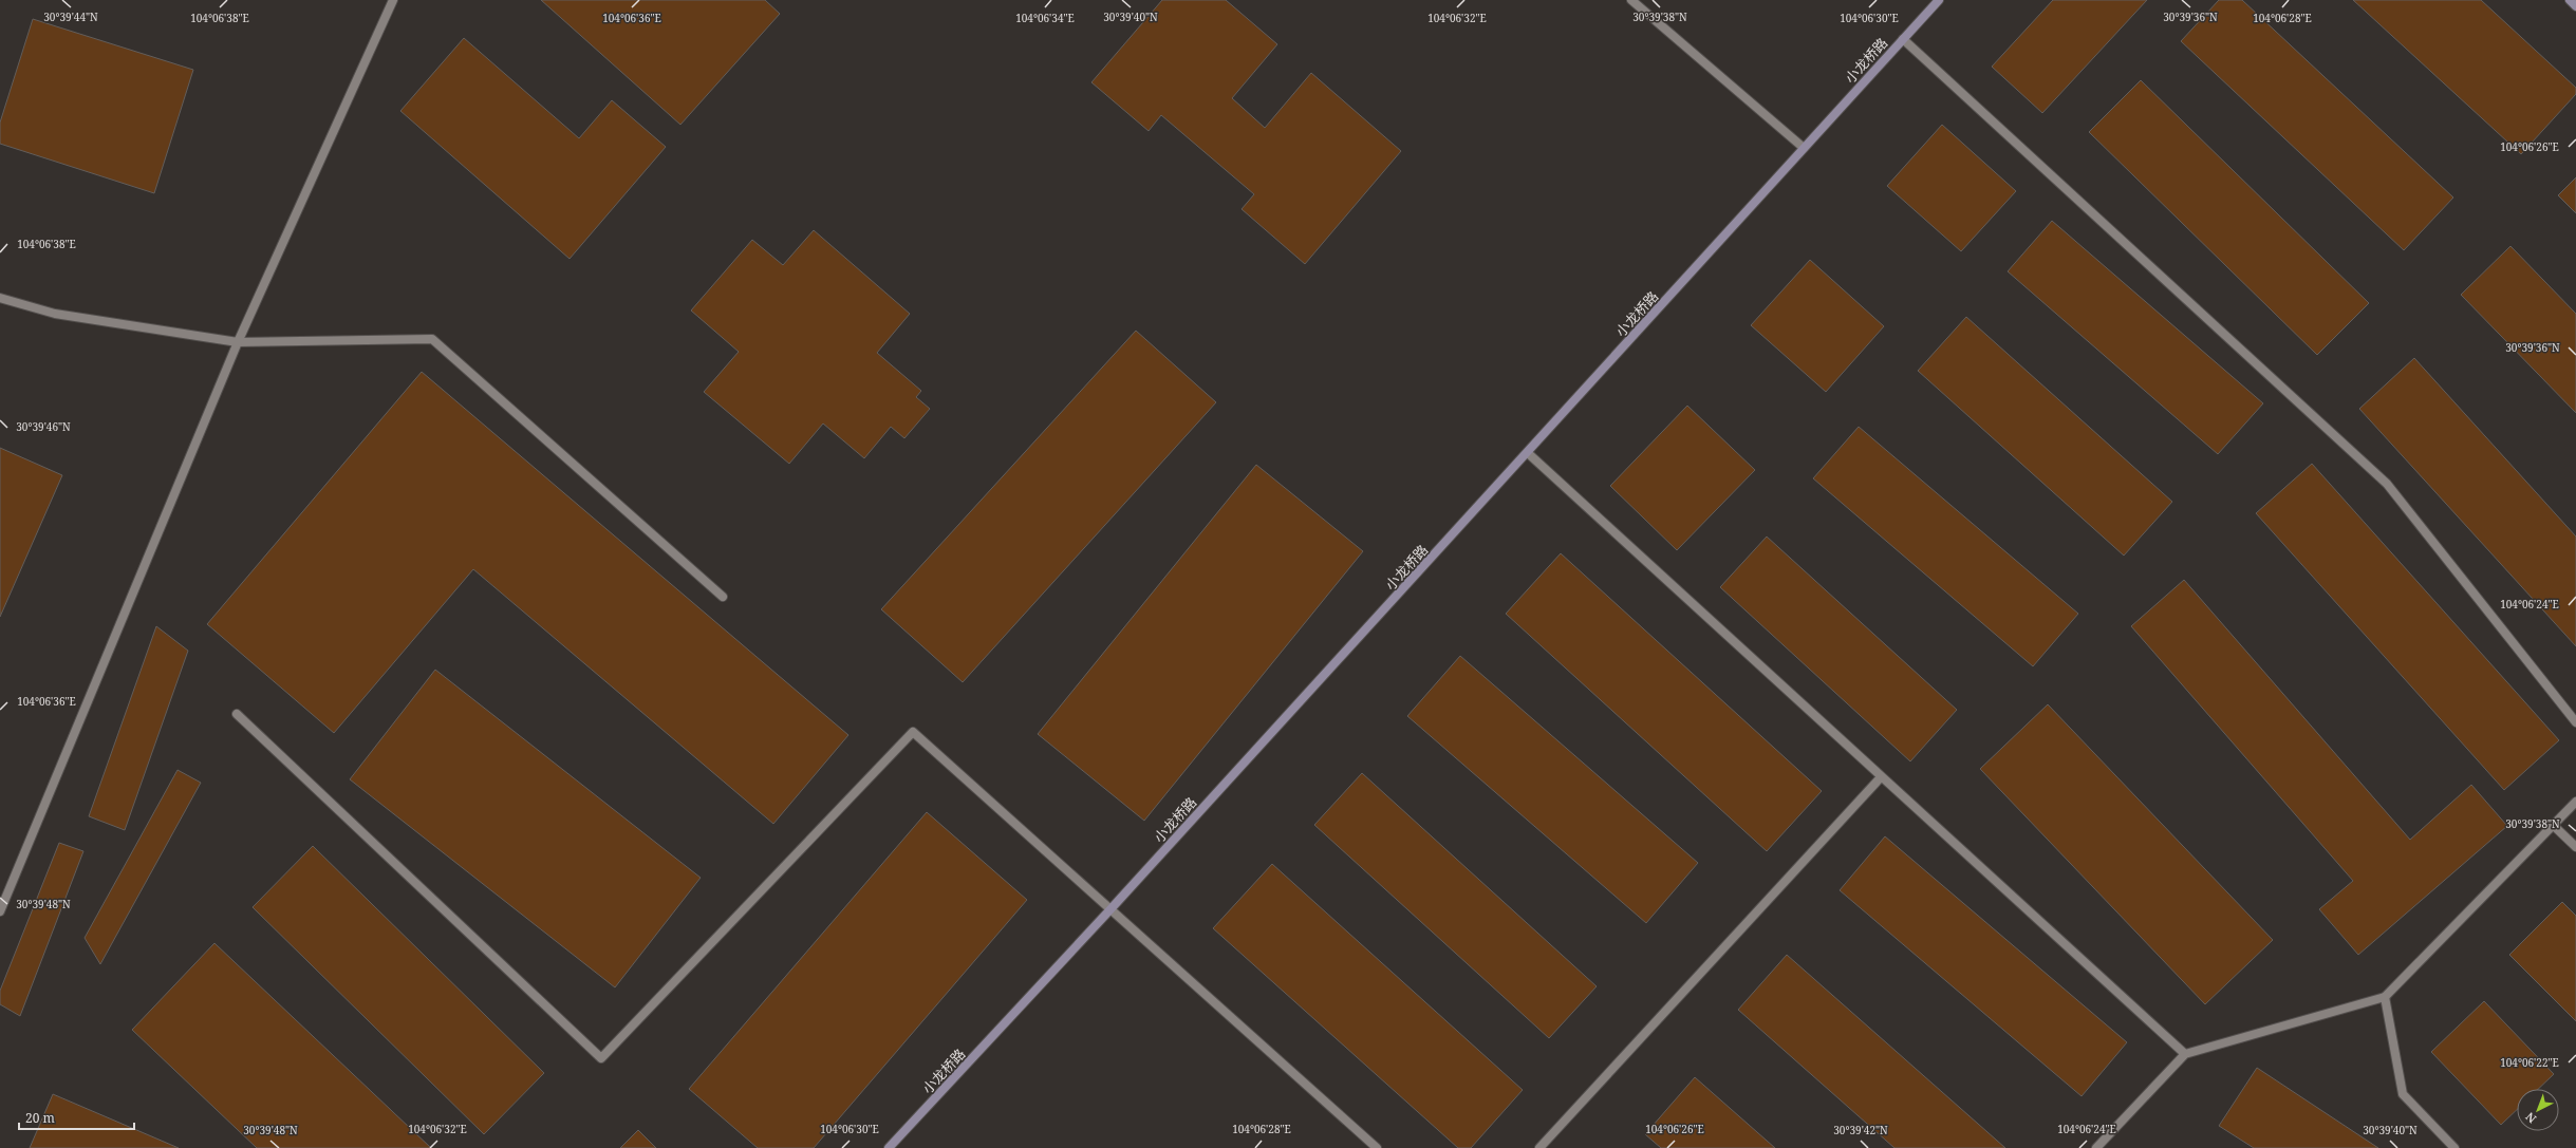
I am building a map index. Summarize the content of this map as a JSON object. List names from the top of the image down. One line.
{"streets":{"street":["小龙桥路"]},"scale_bar":"20 m","north":"bottom left","coordinates":["30°39'40\"N","30°39'36\"N","30°39'44\"N","30°39'38\"N","104°06'36\"E","104°06'34\"E","104°06'32\"E","104°06'30\"E","104°06'28\"E","104°06'38\"E","104°06'26\"E","30°39'46\"N","104°06'24\"E","30°39'48\"N","104°06'22\"E","30°39'42\"N"]}
